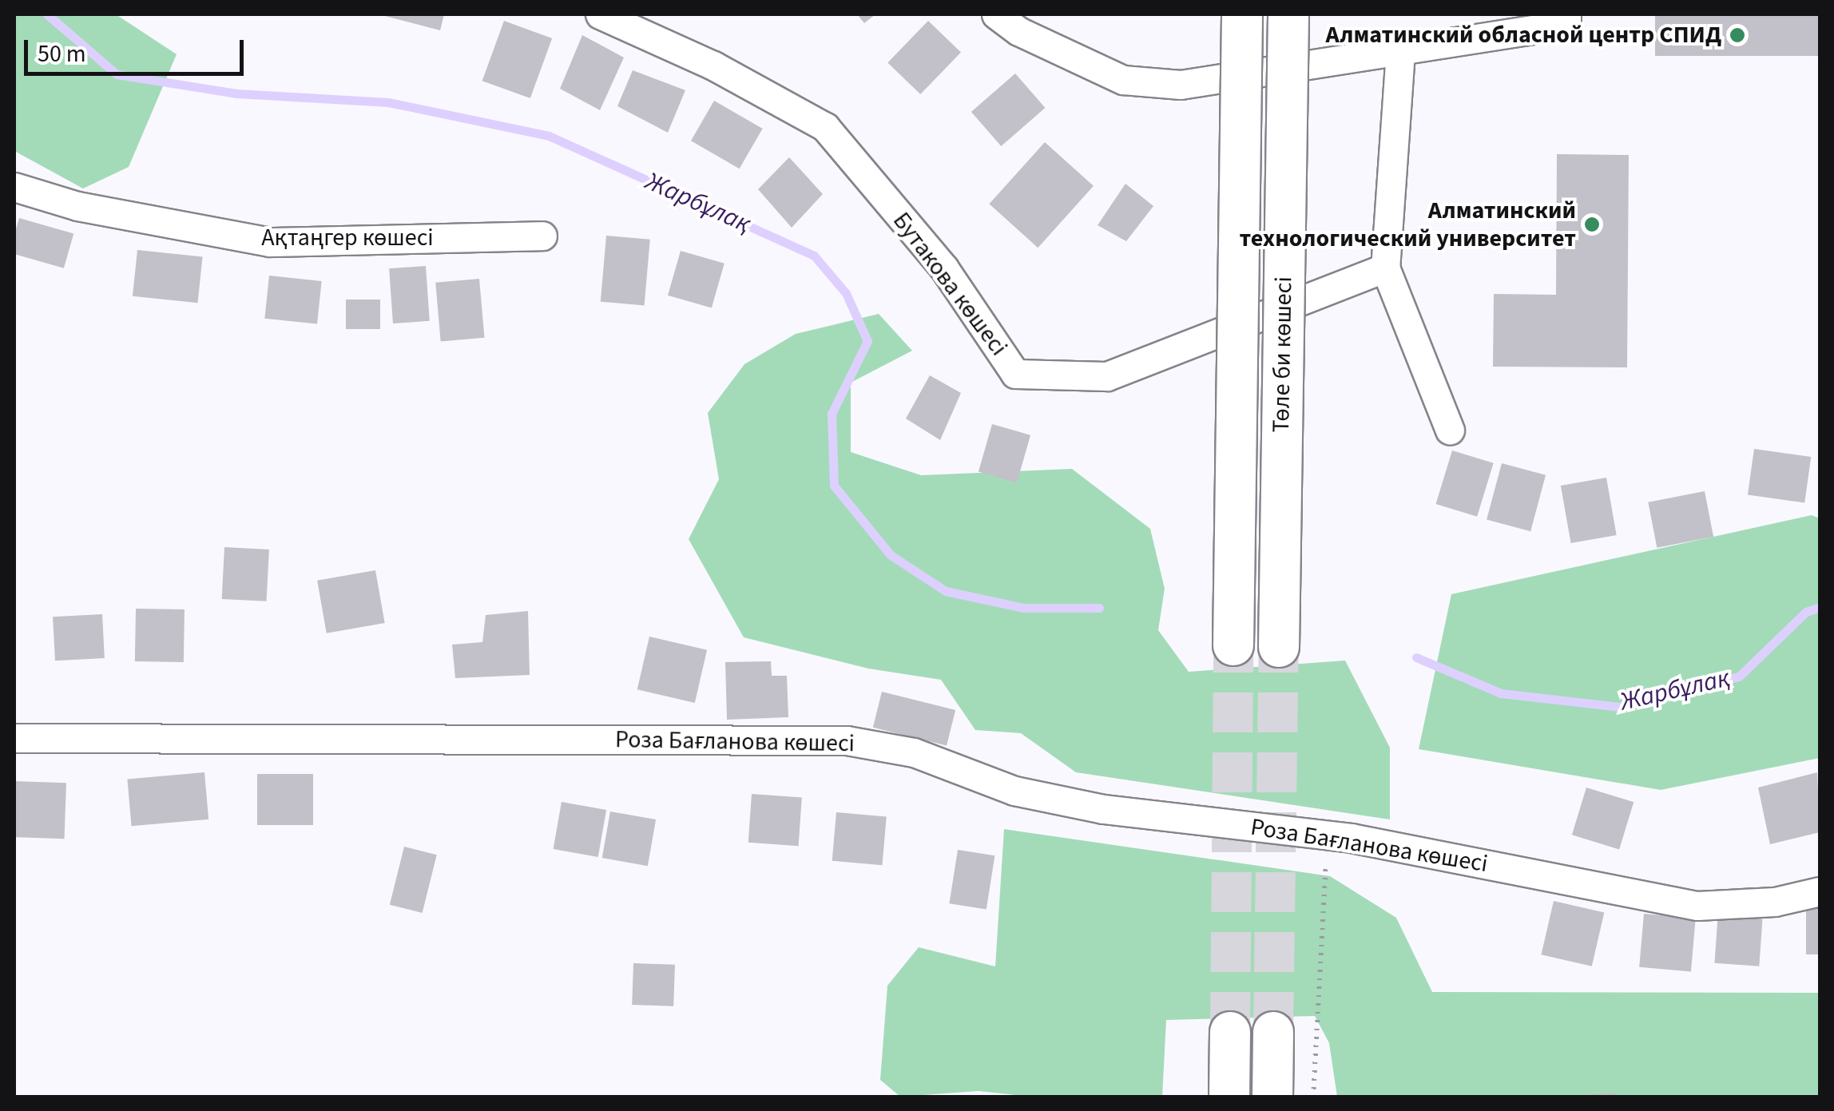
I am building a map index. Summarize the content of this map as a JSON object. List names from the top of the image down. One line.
{"streets":{"main road":["Төле би көшесі"],"street":["Ақтаңгер көшесі","Бутакова көшесі","Роза Бағланова көшесі"]},"water":["Жарбұлақ"],"places":["Алматинский обласной центр СПИД","Алматинский технологический университет"],"scale_bar":"50 m"}
